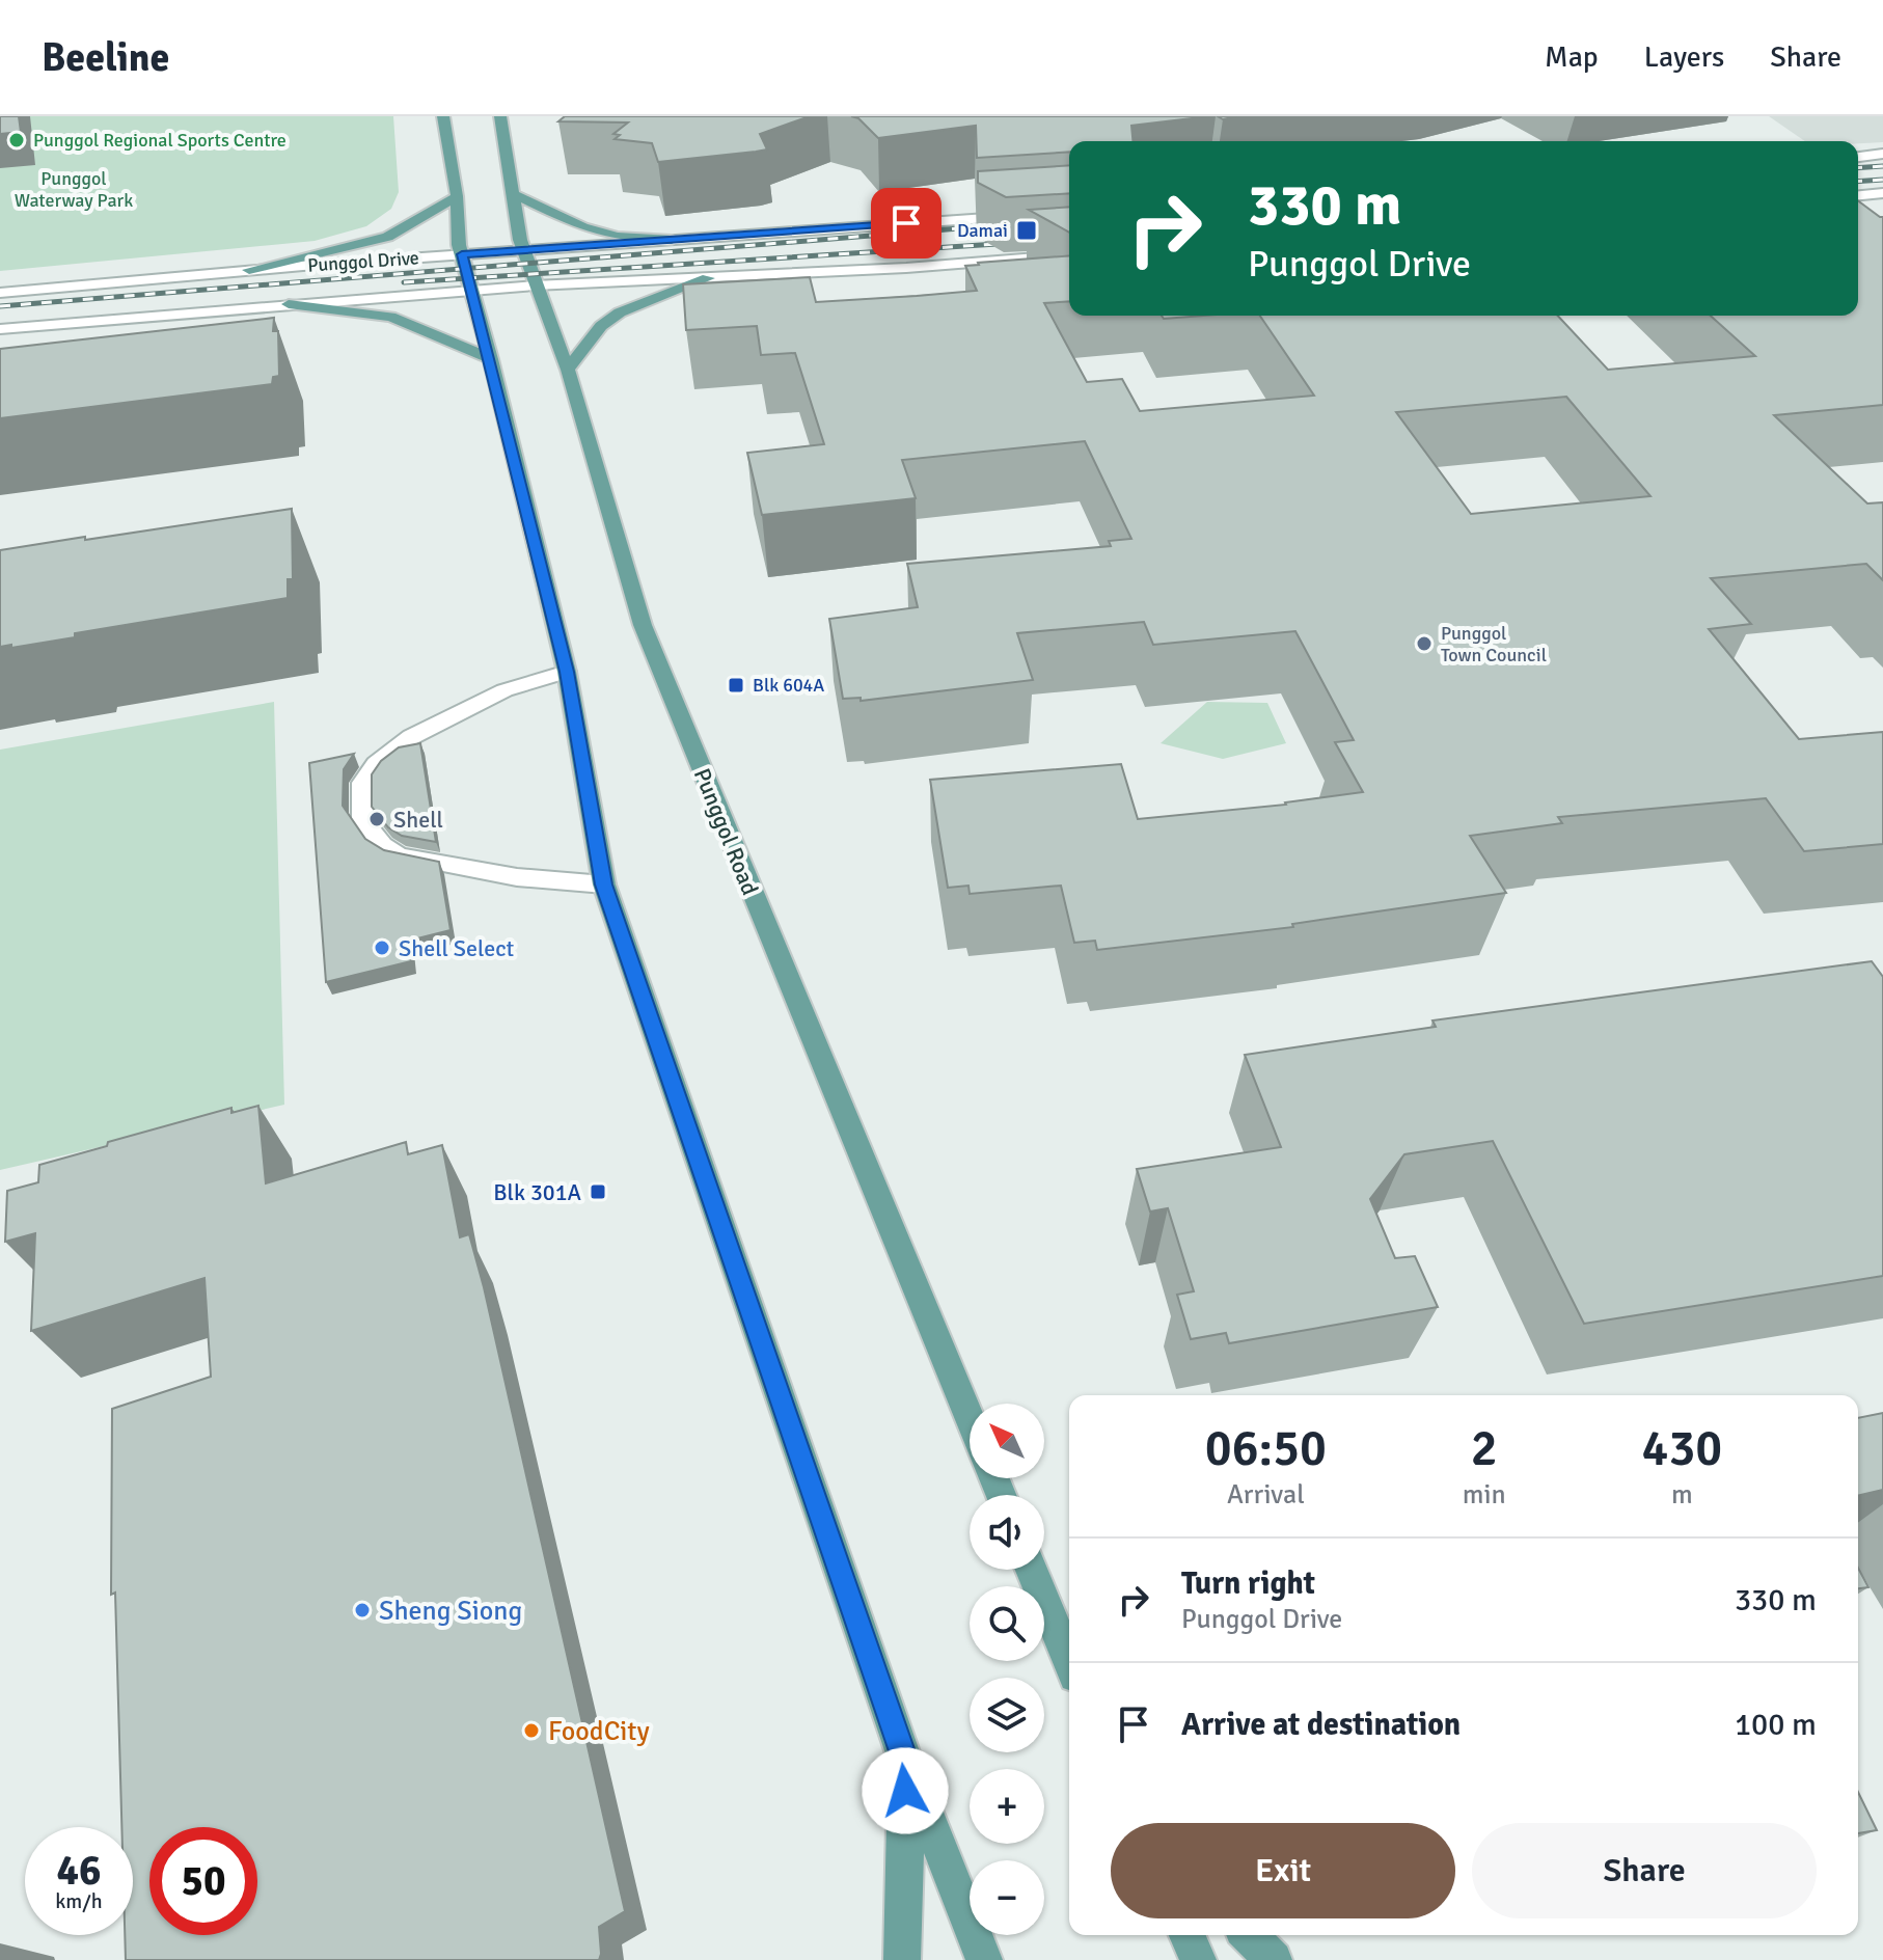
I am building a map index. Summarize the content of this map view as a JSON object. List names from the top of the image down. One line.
{"streets":{"main road":["Punggol Road"],"street":["Punggol Drive"]},"crossings":[["Punggol Drive","Punggol Road"]],"parks":["Punggol Waterway Park"],"places":{"other":["Punggol Regional Sports Centre","Punggol Town Council","Shell","Shell Select","Sheng Siong","FoodCity"],"transit":["Damai","Blk 604A","Blk 301A"]},"north":"top left","page":{"header":"Beeline","nav":["Map","Layers","Share"],"turn":["330 m","Punggol Drive"],"eta":["06:50","Arrival","2","min","430","m"],"map_buttons":["+","−"],"list":[{"name":"Turn right","note":"Punggol Drive","value":"330 m"},{"name":"Arrive at destination","value":"100 m"}],"buttons":["Exit","Share"],"speed":"46 km/h","limit":"50"}}
